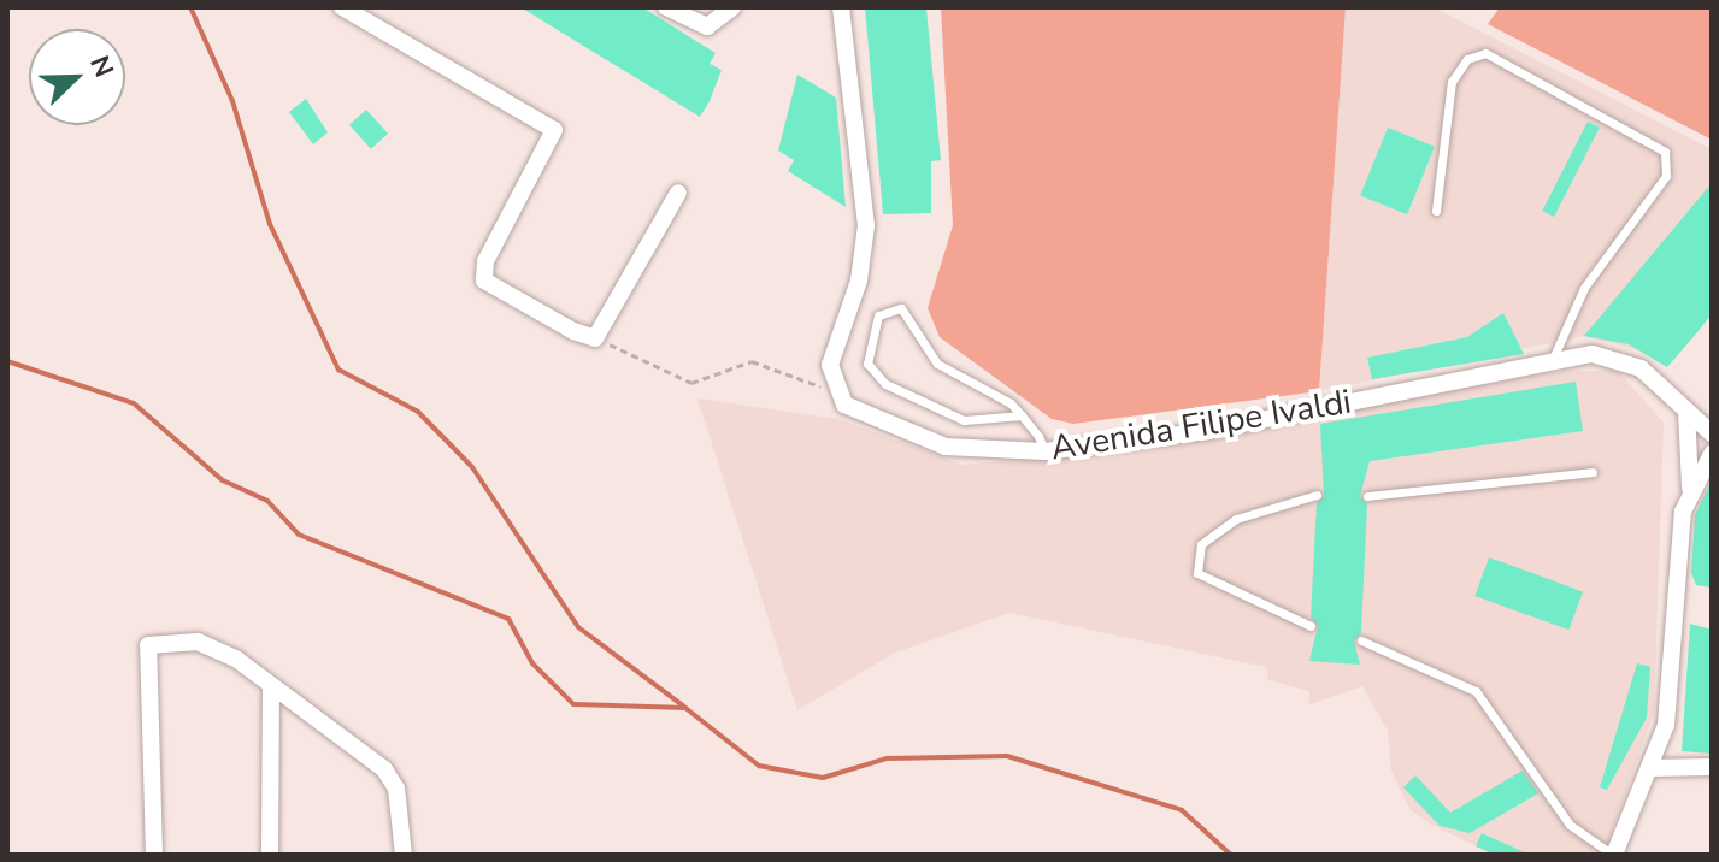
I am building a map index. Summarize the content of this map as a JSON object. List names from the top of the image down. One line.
{"streets":{"street":["Avenida Filipe Ivaldi"]},"north":"top right"}
